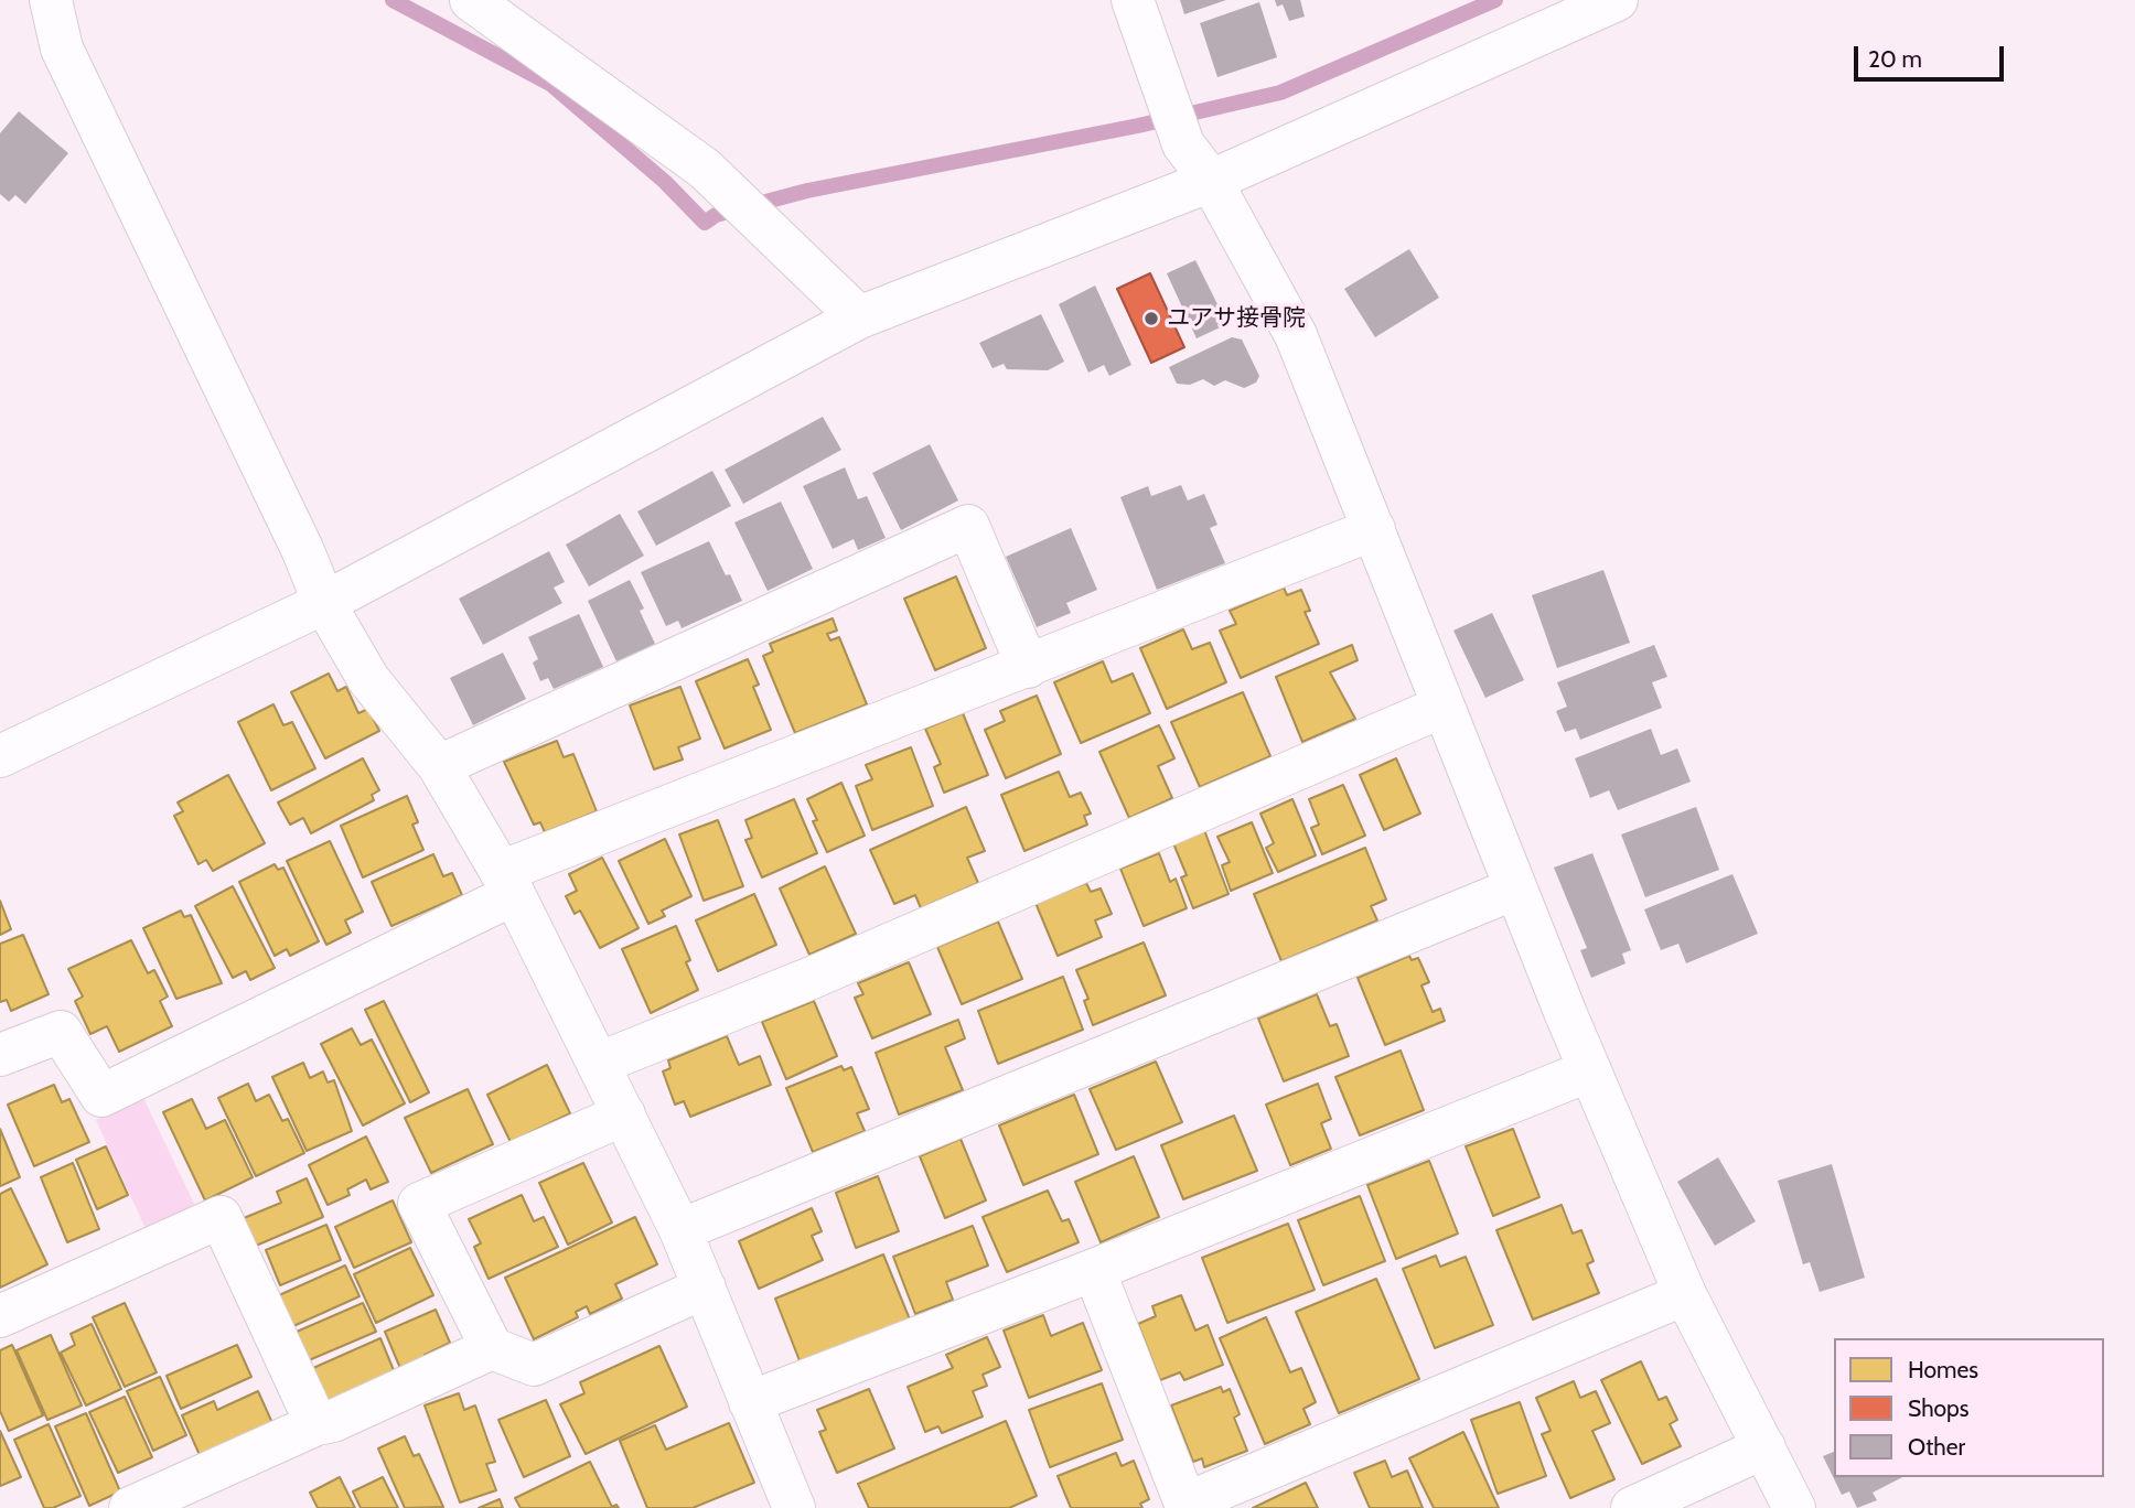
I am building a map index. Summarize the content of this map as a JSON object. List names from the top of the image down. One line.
{"places":["ユアサ接骨院"],"legend":["Homes","Shops","Other"],"scale_bar":"20 m"}
